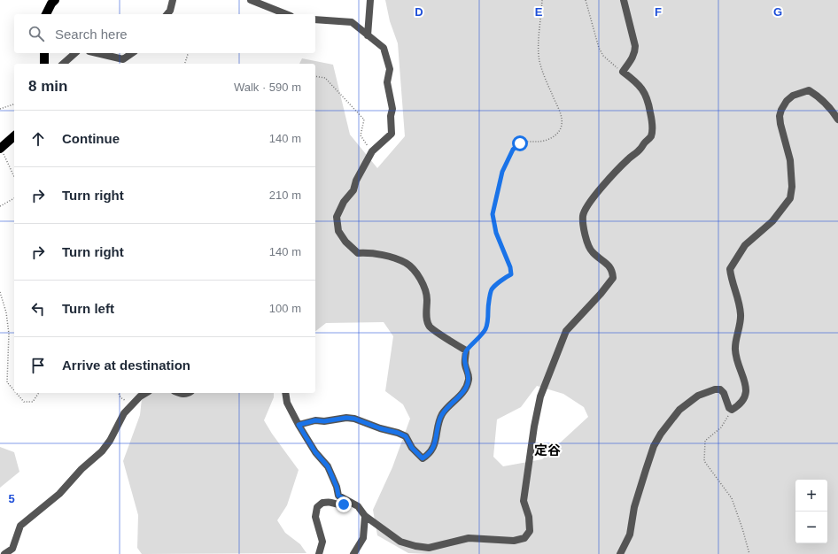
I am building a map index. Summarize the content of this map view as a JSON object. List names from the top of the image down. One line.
{"districts":["定谷"],"page":{"search":"Search here","heading":["8 min","Walk · 590 m"],"list":[["Continue","140 m"],["Turn right","210 m"],["Turn right","140 m"],["Turn left","100 m"],"Arrive at destination"],"map_buttons":["+","−"]},"grid":{"columns":["D","E","F","G"],"rows":["5"]}}
